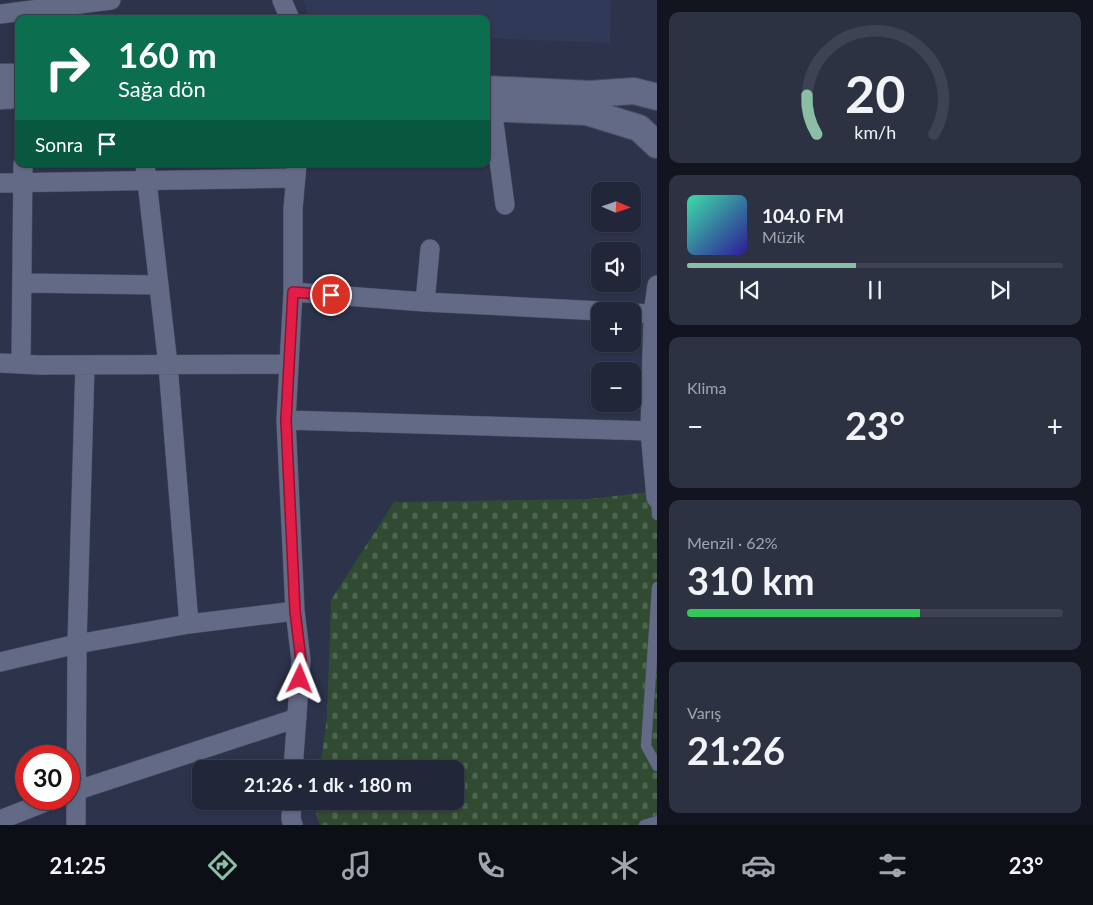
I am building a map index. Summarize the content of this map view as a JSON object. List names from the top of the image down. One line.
{"north":"right","page":{"turn":["160 m","Sağa dön"],"then":"Sonra","map_buttons":["+","−"],"song":["104.0 FM","Müzik"],"tile":["Klima",["Menzil · 62%","310 km"],["Varış","21:26"]],"heat":["−","23°","+"],"limit":"30","trip":"21:26 · 1 dk · 180 m","tabs":["21:25","23°"],"gauge":["20","km/h"]}}
